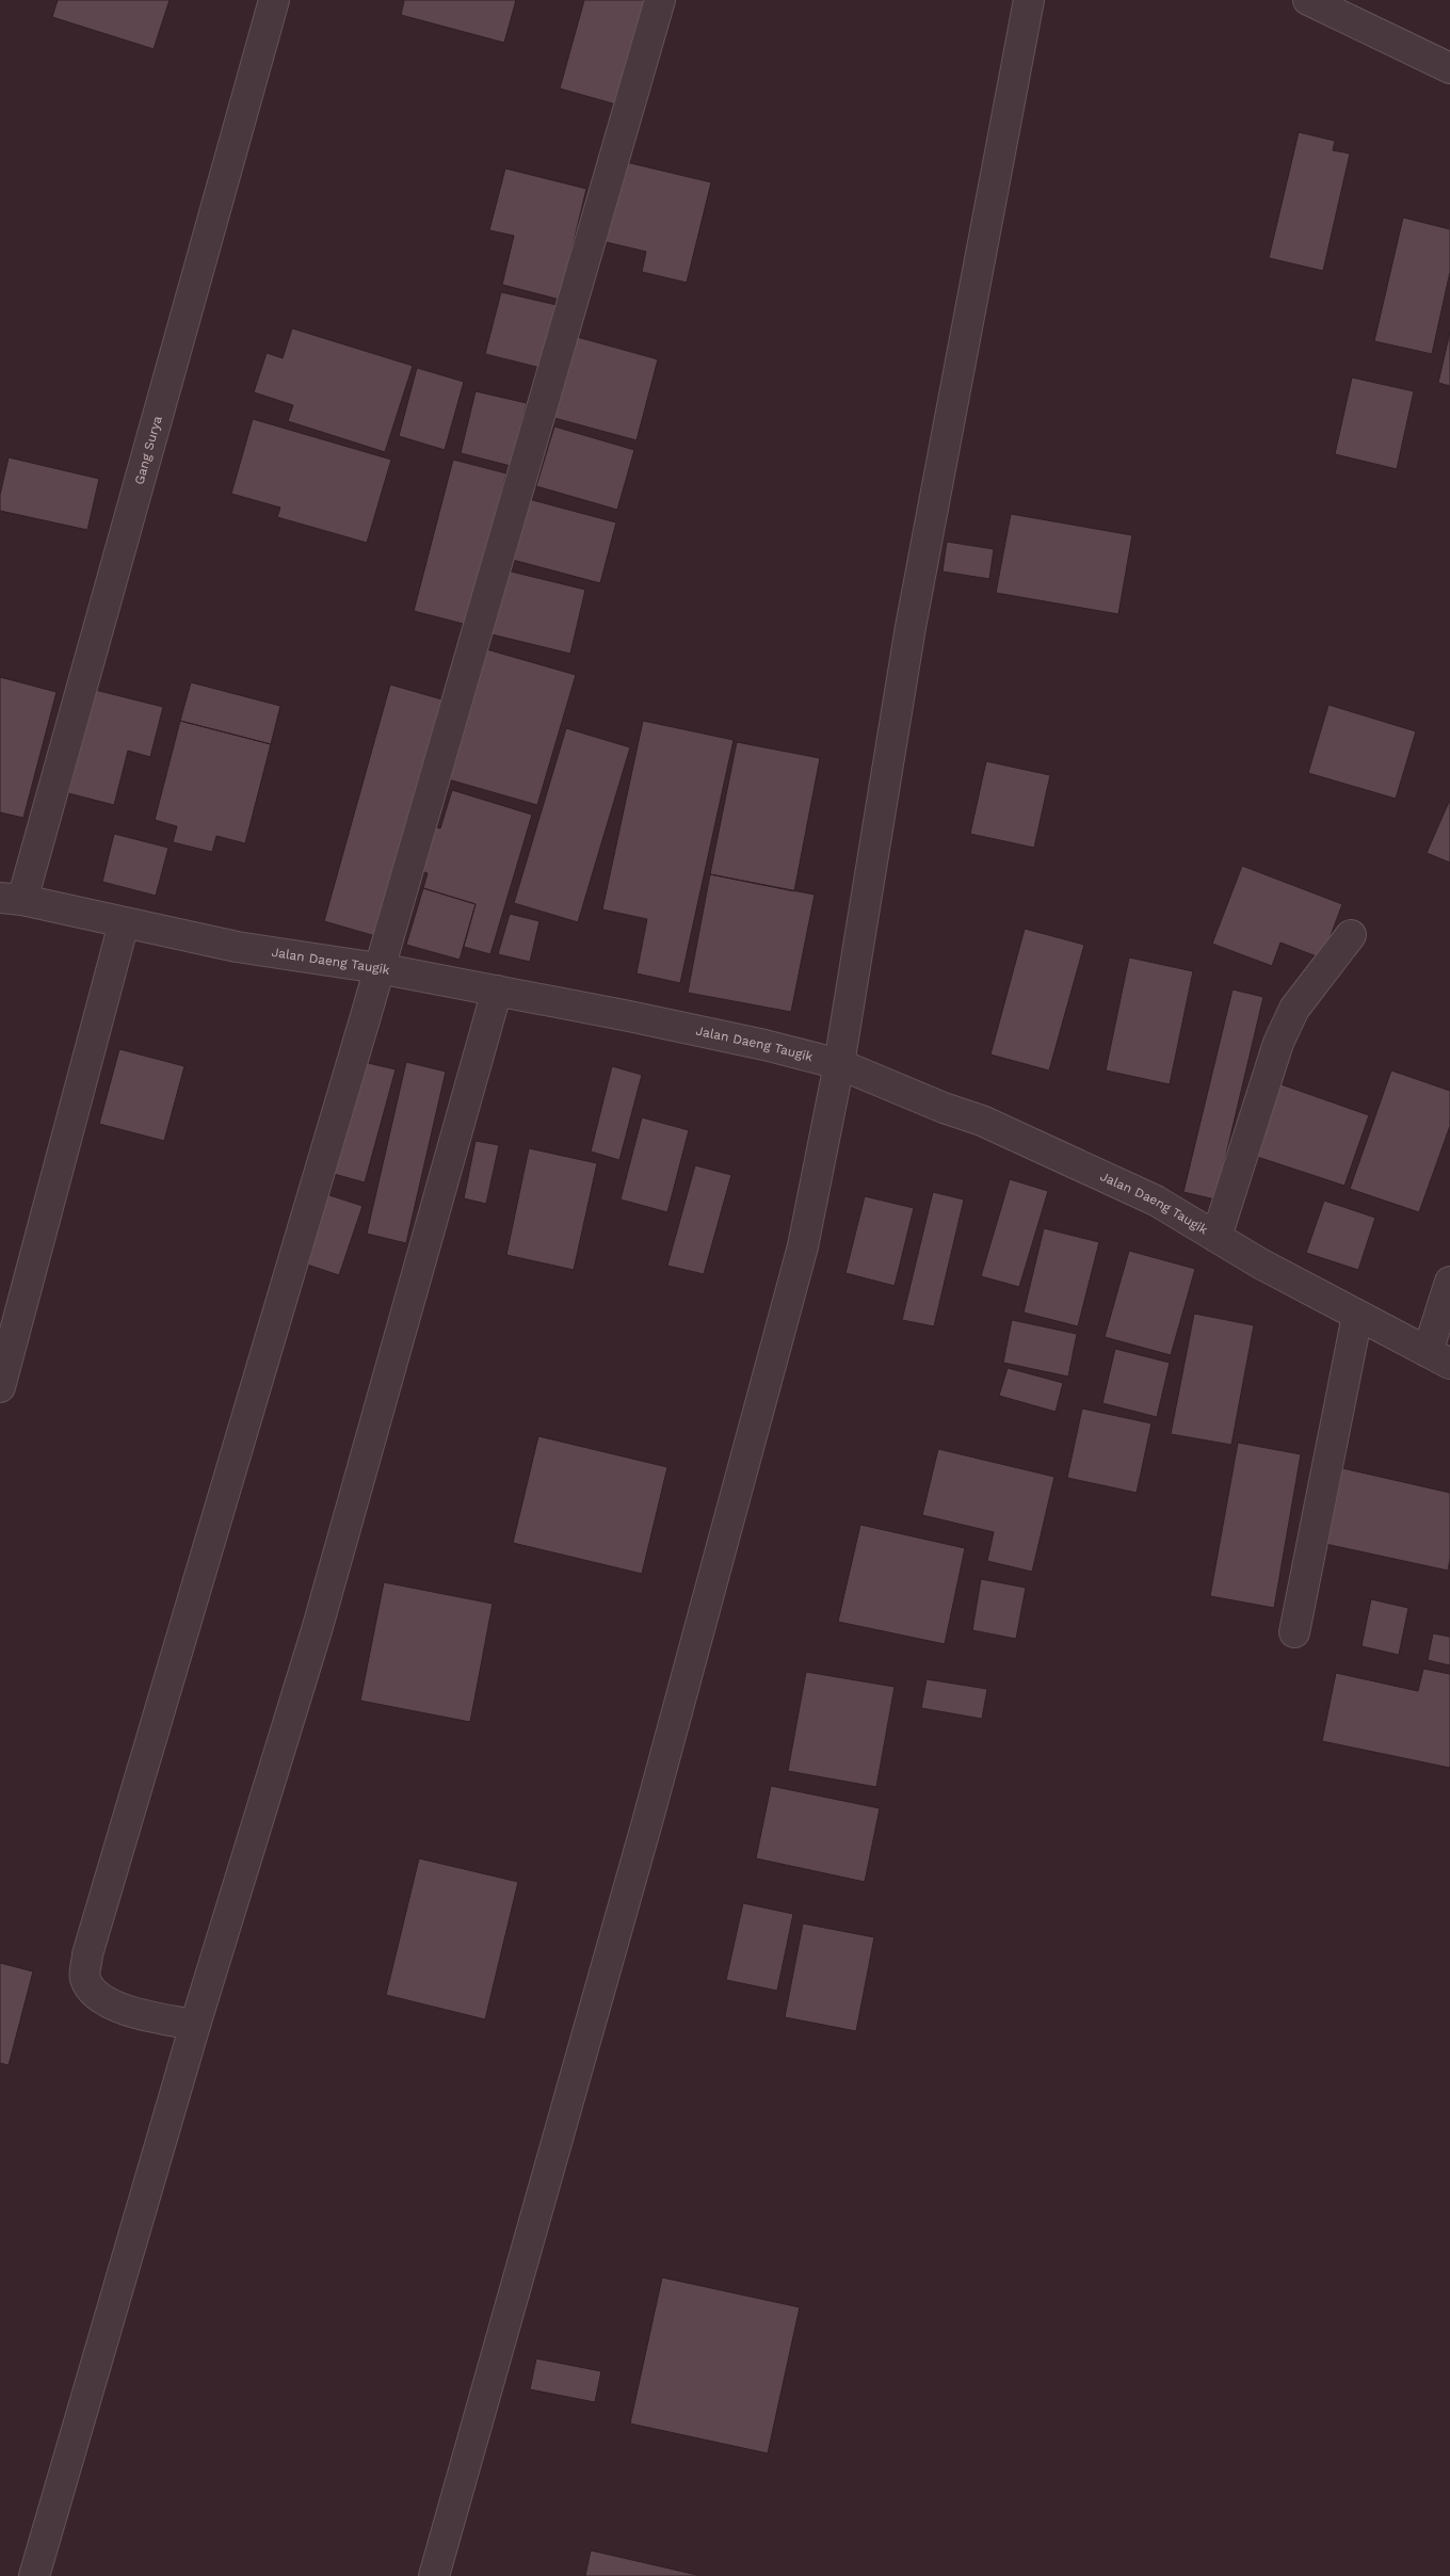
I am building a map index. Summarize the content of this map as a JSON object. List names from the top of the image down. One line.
{"streets":{"street":["Gang Surya","Jalan Daeng Taugik"]},"crossings":[["Gang Surya","Jalan Daeng Taugik"]]}
